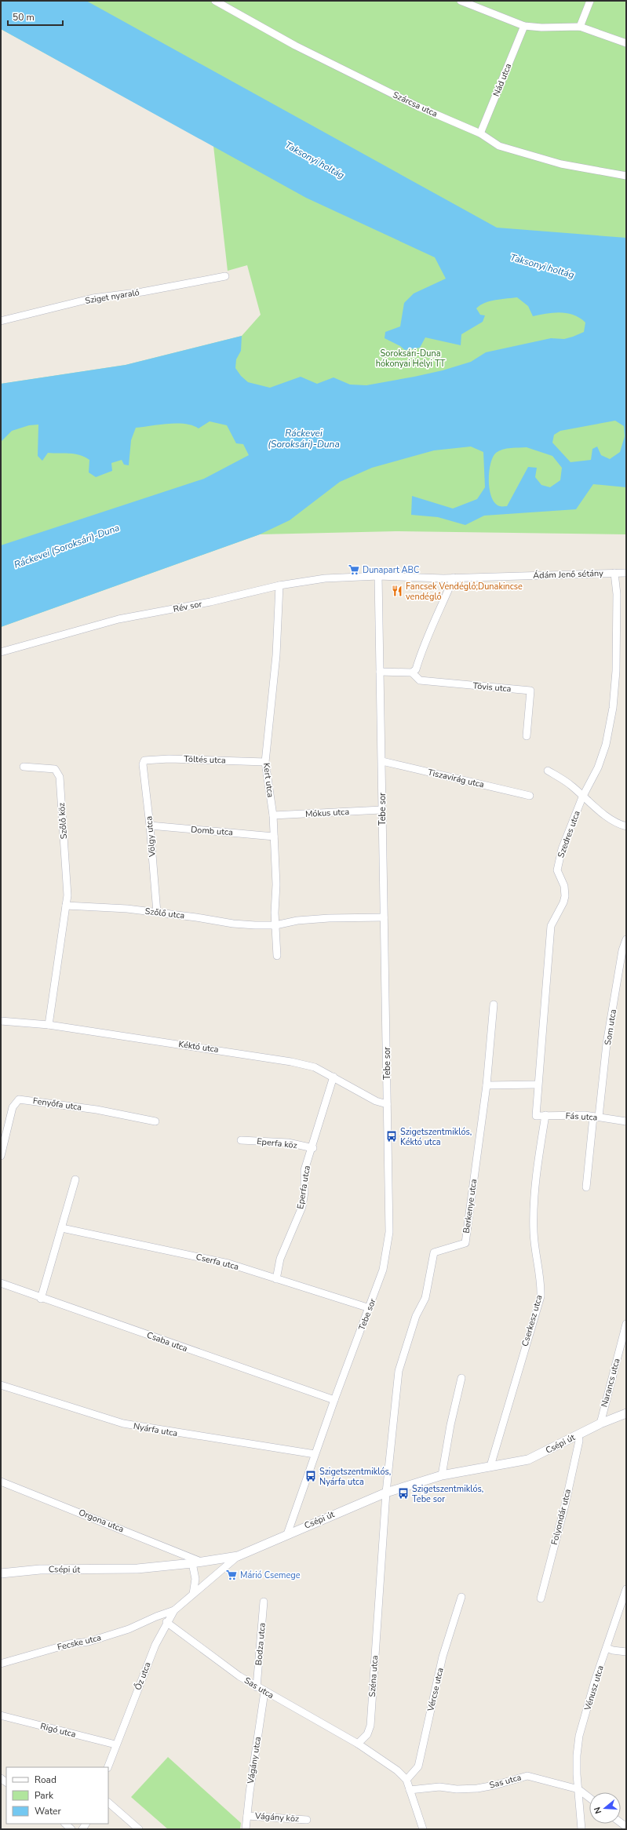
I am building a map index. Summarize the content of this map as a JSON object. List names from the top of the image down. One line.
{"streets":{"street":["Nád utca","Szárcsa utca","Sziget nyaraló","Ádám Jenő sétány","Rév sor","Tövis utca","Töltés utca","Tiszavirág utca","Kert utca","Tebe sor","Mókus utca","Szőlő köz","Domb utca","Szedres utca","Völgy utca","Szőlő utca","Som utca","Kéktó utca","Fenyőfa utca","Fás utca","Eperfa köz","Eperfa utca","Berkenye utca","Cserfa utca","Cserkesz utca","Csaba utca","Narancs utca","Nyárfa utca","Csépi út","Folyondár utca","Orgona utca","Fecske utca","Bodza utca","Őz utca","Széna utca","Sas utca","Vénusz utca","Vércse utca","Rigó utca","Vágány utca","Vágány köz"]},"crossings":[["Nád utca","Szárcsa utca"],["Ádám Jenő sétány","Rév sor"],["Ádám Jenő sétány","Tebe sor"],["Ádám Jenő sétány","Szedres utca"],["Rév sor","Kert utca"],["Rév sor","Tebe sor"],["Töltés utca","Kert utca"],["Töltés utca","Völgy utca"],["Tiszavirág utca","Tebe sor"],["Kert utca","Mókus utca"],["Kert utca","Domb utca"],["Kert utca","Szőlő utca"],["Tebe sor","Mókus utca"],["Tebe sor","Szőlő utca"],["Tebe sor","Kéktó utca"],["Tebe sor","Cserfa utca"],["Tebe sor","Csaba utca"],["Tebe sor","Nyárfa utca"],["Tebe sor","Csépi út"],["Szőlő köz","Szőlő utca"],["Domb utca","Völgy utca"],["Szedres utca","Fás utca"],["Völgy utca","Szőlő utca"],["Som utca","Fás utca"],["Kéktó utca","Eperfa utca"],["Fás utca","Cserkesz utca"],["Eperfa köz","Eperfa utca"],["Eperfa utca","Cserfa utca"],["Berkenye utca","Csépi út"],["Berkenye utca","Széna utca"],["Cserkesz utca","Csépi út"],["Narancs utca","Csépi út"],["Csépi út","Folyondár utca"],["Csépi út","Orgona utca"],["Csépi út","Őz utca"],["Csépi út","Széna utca"],["Fecske utca","Őz utca"],["Bodza utca","Sas utca"],["Őz utca","Sas utca"],["Őz utca","Rigó utca"],["Széna utca","Sas utca"],["Sas utca","Vénusz utca"],["Sas utca","Vágány utca"],["Vágány utca","Vágány köz"]],"water":["Taksonyi holtág","Ráckevei (Soroksári)-Duna"],"parks":["Soroksári-Duna hókonyai Helyi TT"],"places":{"supermarket":["Dunapart ABC","Márió Csemege"],"restaurant":["Fancsek Vendéglő;Dunakincse vendéglő"],"bus stop":["Szigetszentmiklós, Kéktó utca","Szigetszentmiklós, Nyárfa utca","Szigetszentmiklós, Tebe sor"]},"legend":["Road","Park","Water"],"scale_bar":"50 m","north":"left"}
